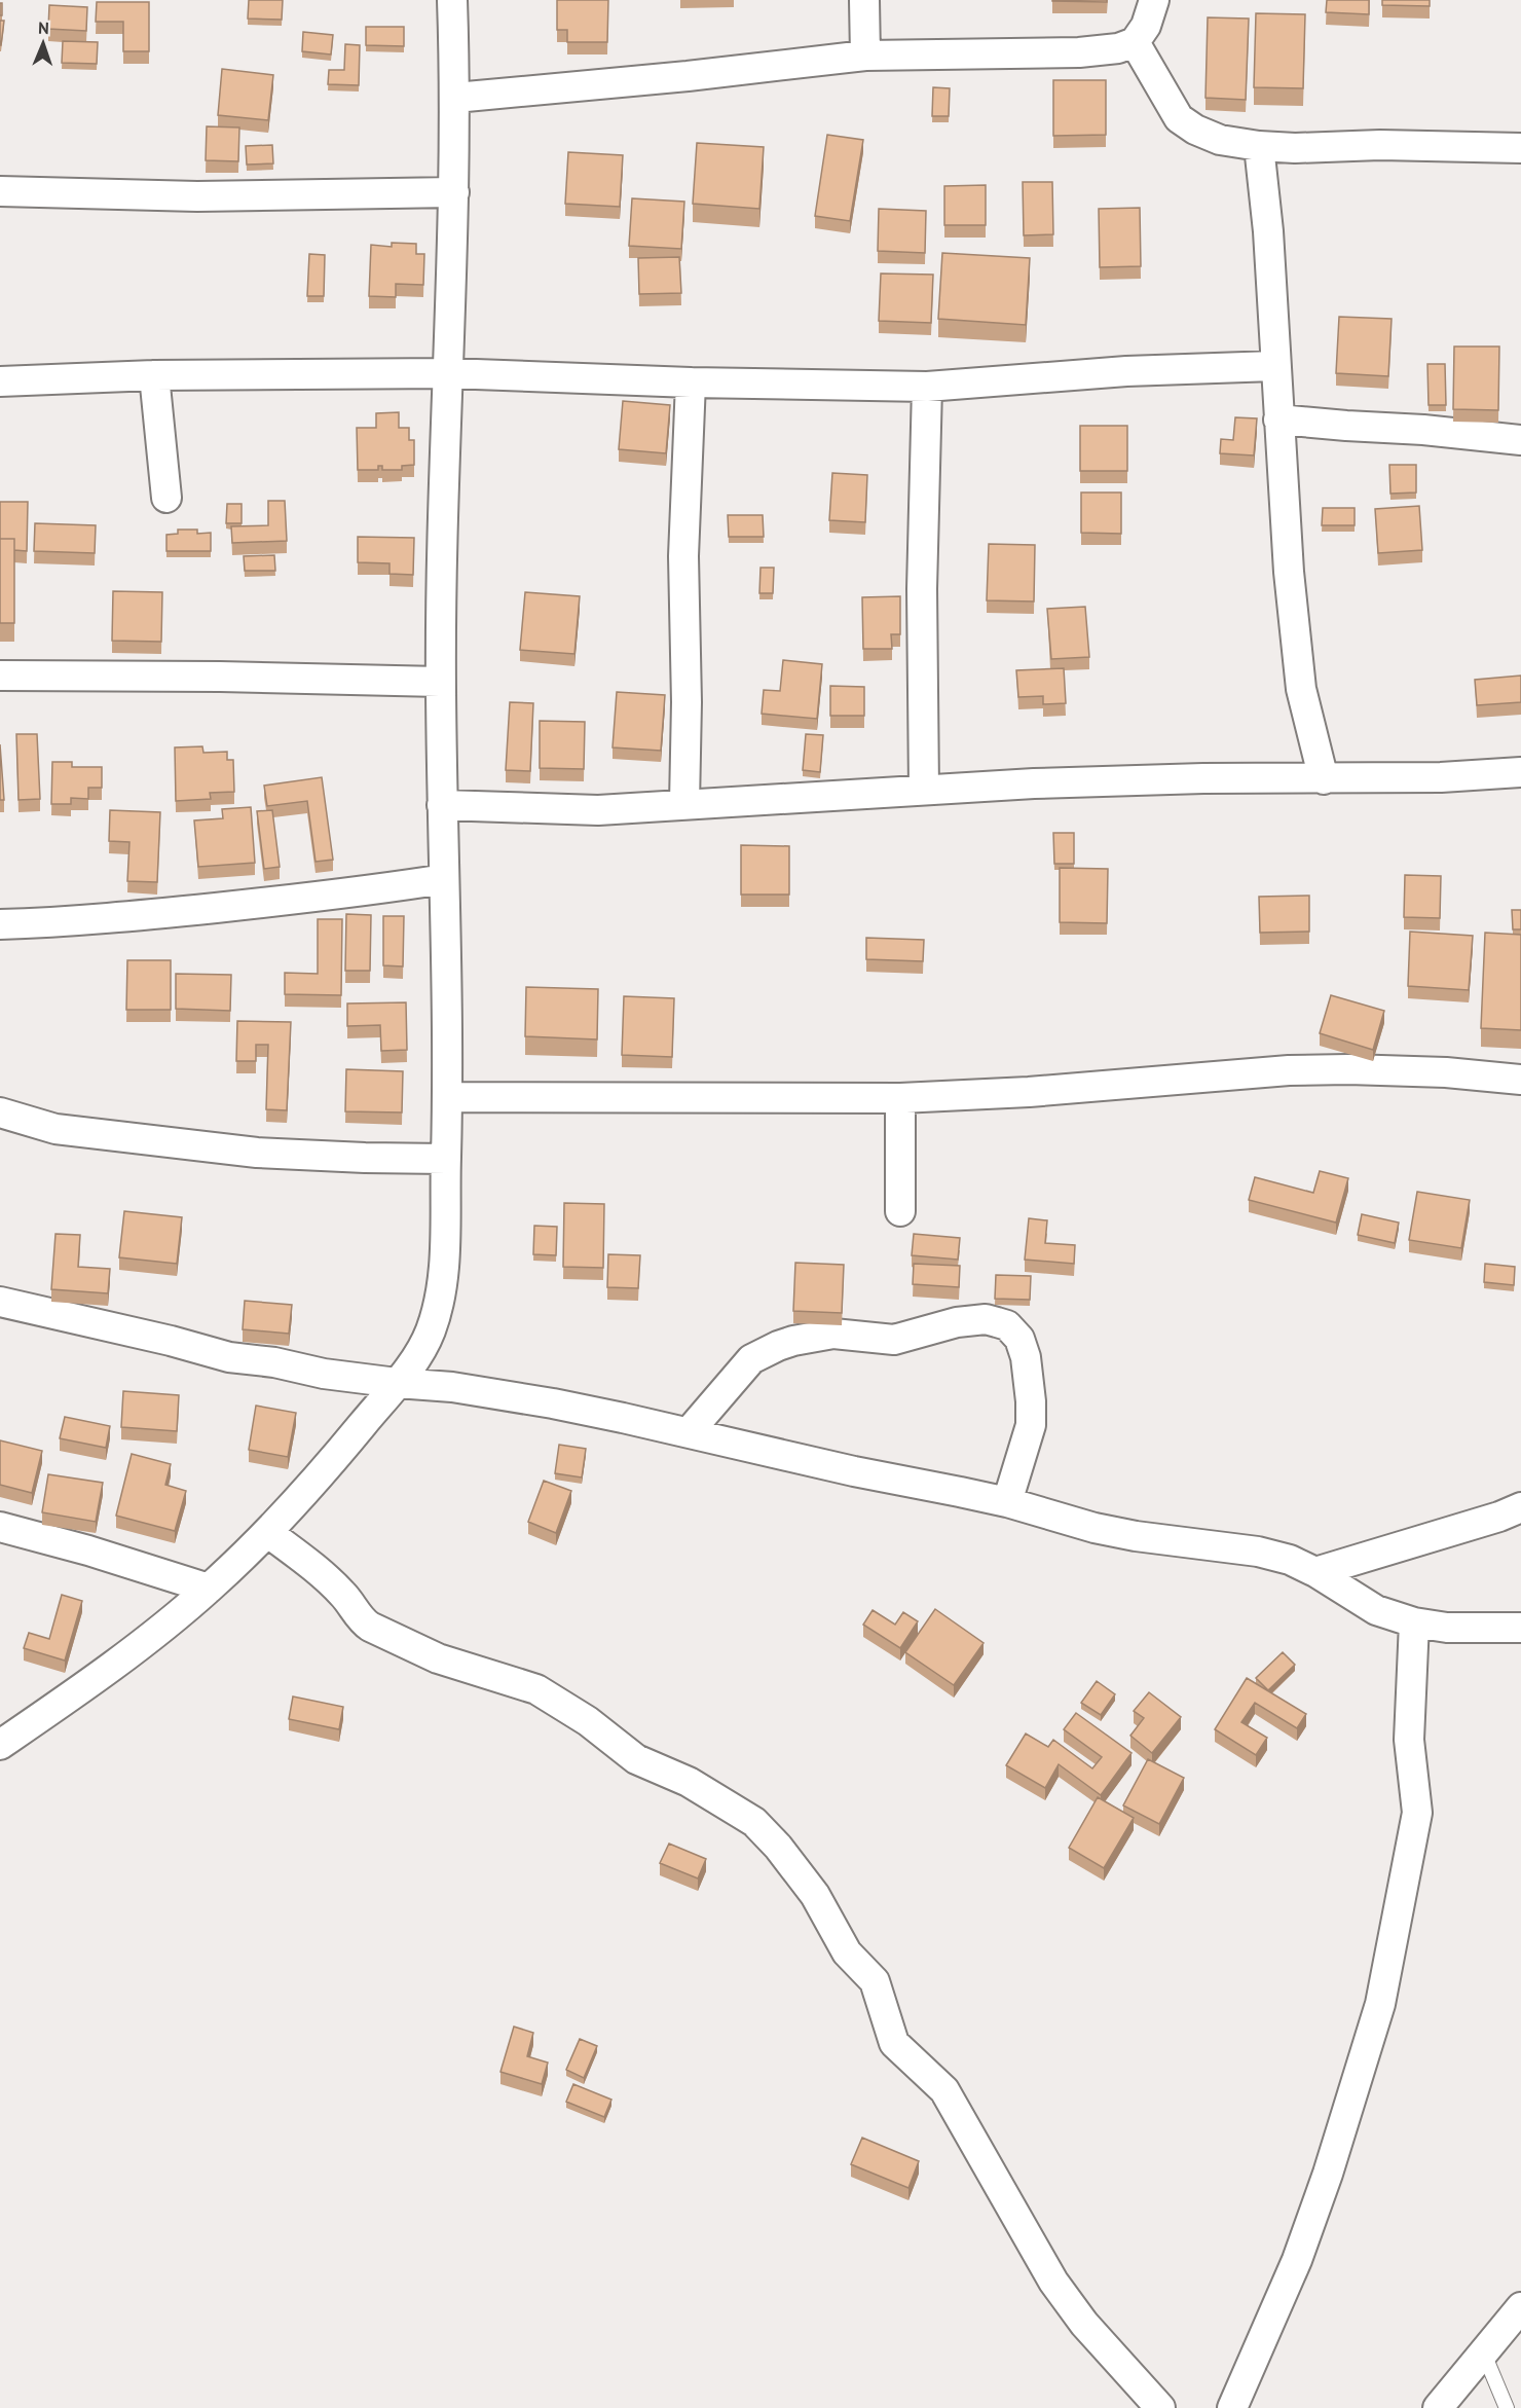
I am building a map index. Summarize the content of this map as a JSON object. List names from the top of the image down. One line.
{"north":"top"}
